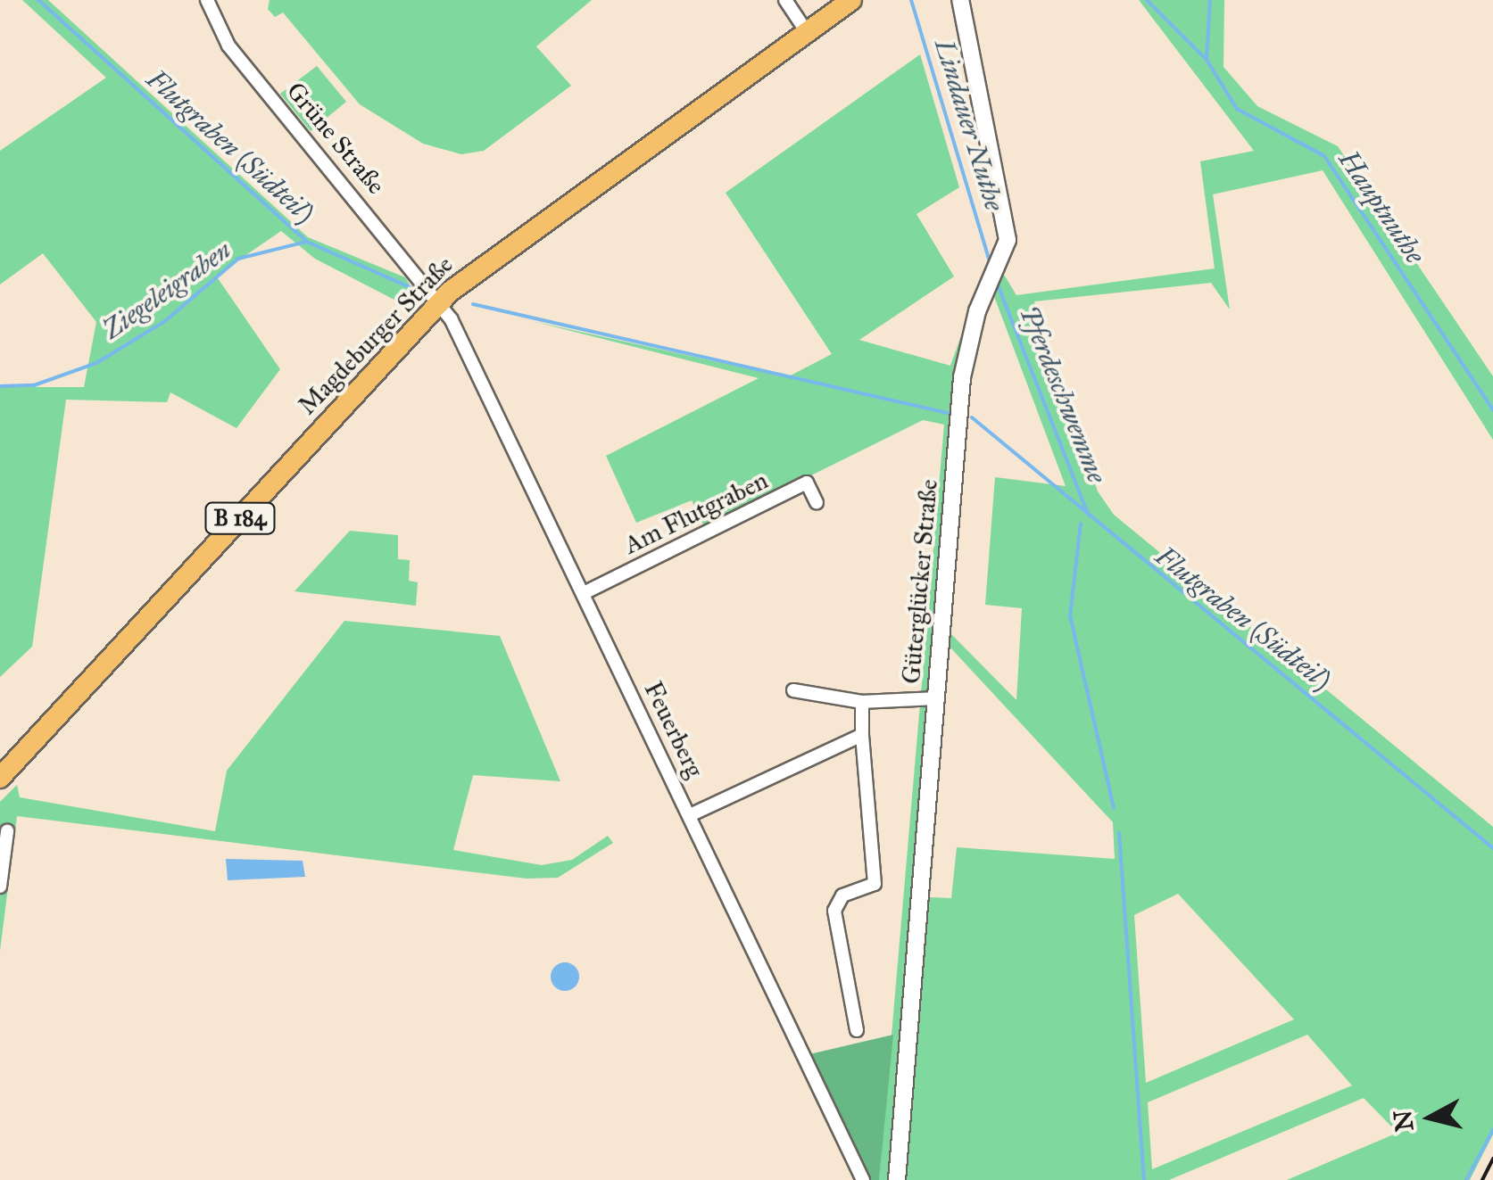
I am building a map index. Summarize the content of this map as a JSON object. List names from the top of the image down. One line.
{"streets":{"main road":["Magdeburger Straße","B 184"],"street":["Grüne Straße","Am Flutgraben","Güterglücker Straße","Feuerberg"]},"crossings":[["Grüne Straße","Magdeburger Straße"],["Grüne Straße","Feuerberg"],["Magdeburger Straße","Feuerberg"],["Am Flutgraben","Feuerberg"]],"water":["Lindauer Nuthe","Flutgraben (Südteil)","Hauptnuthe","Ziegeleigraben","Pferdeschwemme"],"north":"left"}
